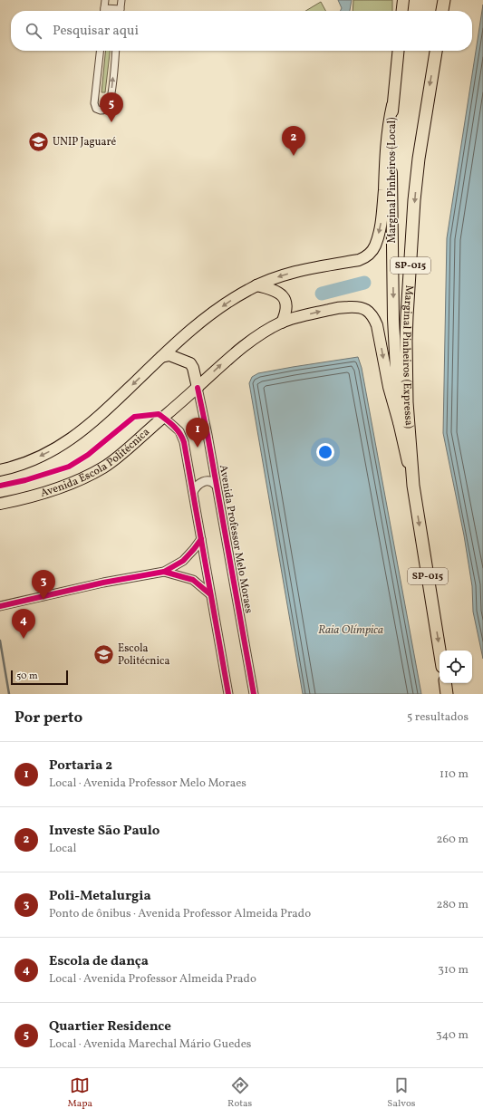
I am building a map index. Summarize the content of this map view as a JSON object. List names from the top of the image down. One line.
{"streets":{"highway":["Marginal Pinheiros (Local)","SP-015","Marginal Pinheiros (Expressa)","Avenida Escola Politécnica"],"street":["Avenida Professor Melo Moraes"]},"crossings":[["Marginal Pinheiros (Local)","Marginal Pinheiros (Expressa)"],["Marginal Pinheiros (Local)","Avenida Escola Politécnica"],["Avenida Escola Politécnica","Avenida Professor Melo Moraes"]],"one_way":["Marginal Pinheiros (Local)","Marginal Pinheiros (Expressa)"],"water":["Raia Olímpica"],"places":{"school or university":["UNIP Jaguaré","Escola Politécnica"]},"scale_bar":"50 m","page":{"search":"Pesquisar aqui","pins":["5","2","1","3","4"],"scale":"50 m","heading":["Por perto","5 resultados"],"list":[{"mark":"1","name":"Portaria 2","note":"Local · Avenida Professor Melo Moraes","value":"110 m"},{"mark":"2","name":"Investe São Paulo","note":"Local","value":"260 m"},{"mark":"3","name":"Poli-Metalurgia","note":"Ponto de ônibus · Avenida Professor Almeida Prado","value":"280 m"},{"mark":"4","name":"Escola de dança","note":"Local · Avenida Professor Almeida Prado","value":"310 m"},{"mark":"5","name":"Quartier Residence","note":"Local · Avenida Marechal Mário Guedes","value":"340 m"}],"nav":["Mapa","Rotas","Salvos"]}}
